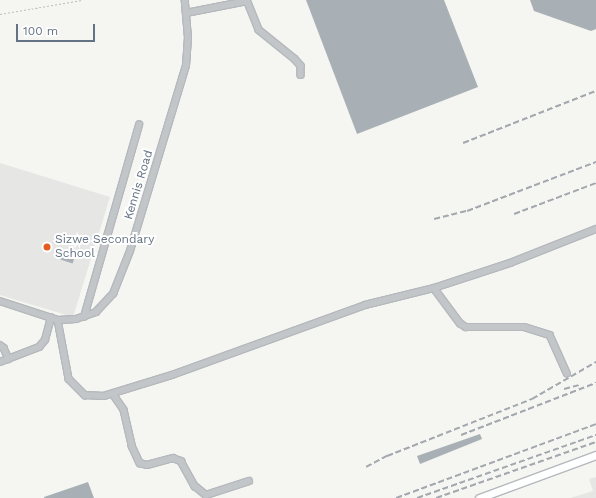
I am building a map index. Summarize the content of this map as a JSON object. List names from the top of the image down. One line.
{"streets":{"street":["Kennis Road"]},"places":["Sizwe Secondary School"],"scale_bar":"100 m"}
